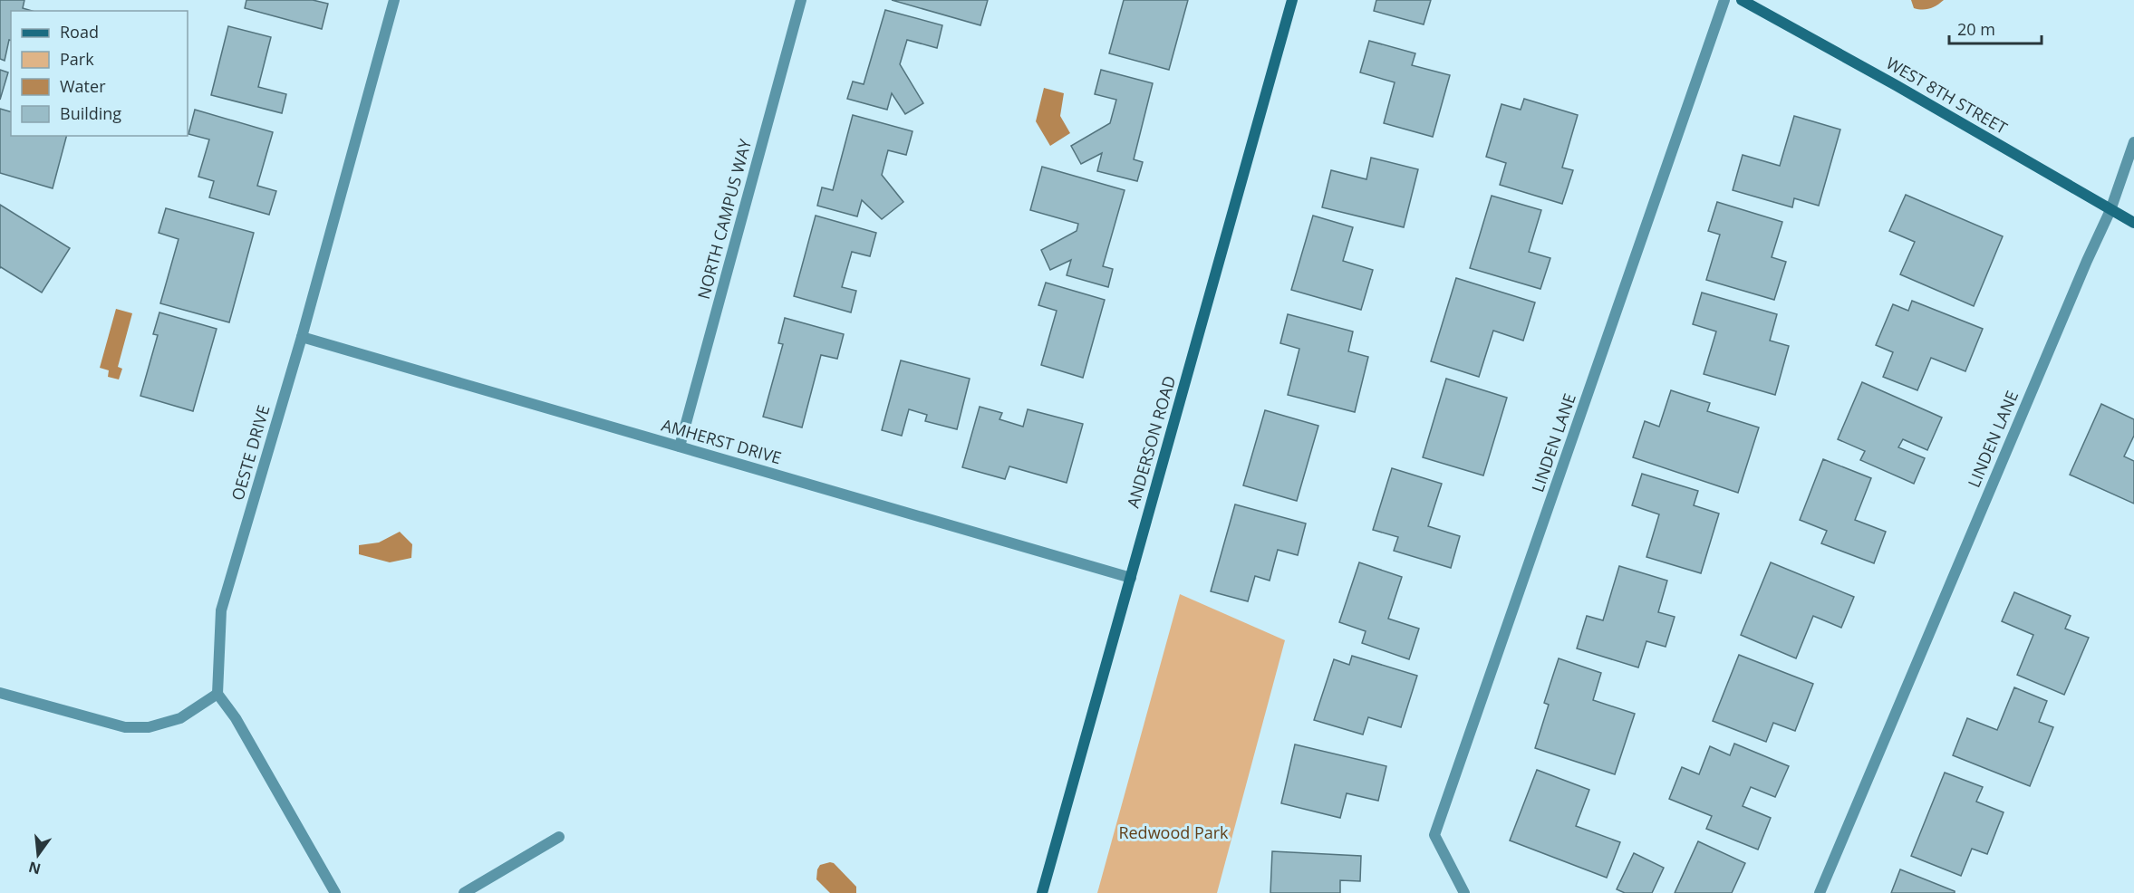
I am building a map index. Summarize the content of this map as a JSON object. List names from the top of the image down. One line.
{"streets":{"main road":["WEST 8TH STREET","ANDERSON ROAD"],"street":["NORTH CAMPUS WAY","LINDEN LANE","AMHERST DRIVE","OESTE DRIVE"]},"crossings":[["WEST 8TH STREET","LINDEN LANE"],["NORTH CAMPUS WAY","AMHERST DRIVE"],["AMHERST DRIVE","ANDERSON ROAD"],["AMHERST DRIVE","OESTE DRIVE"]],"parks":["Redwood Park"],"legend":["Road","Park","Water","Building"],"scale_bar":"20 m","north":"bottom"}
